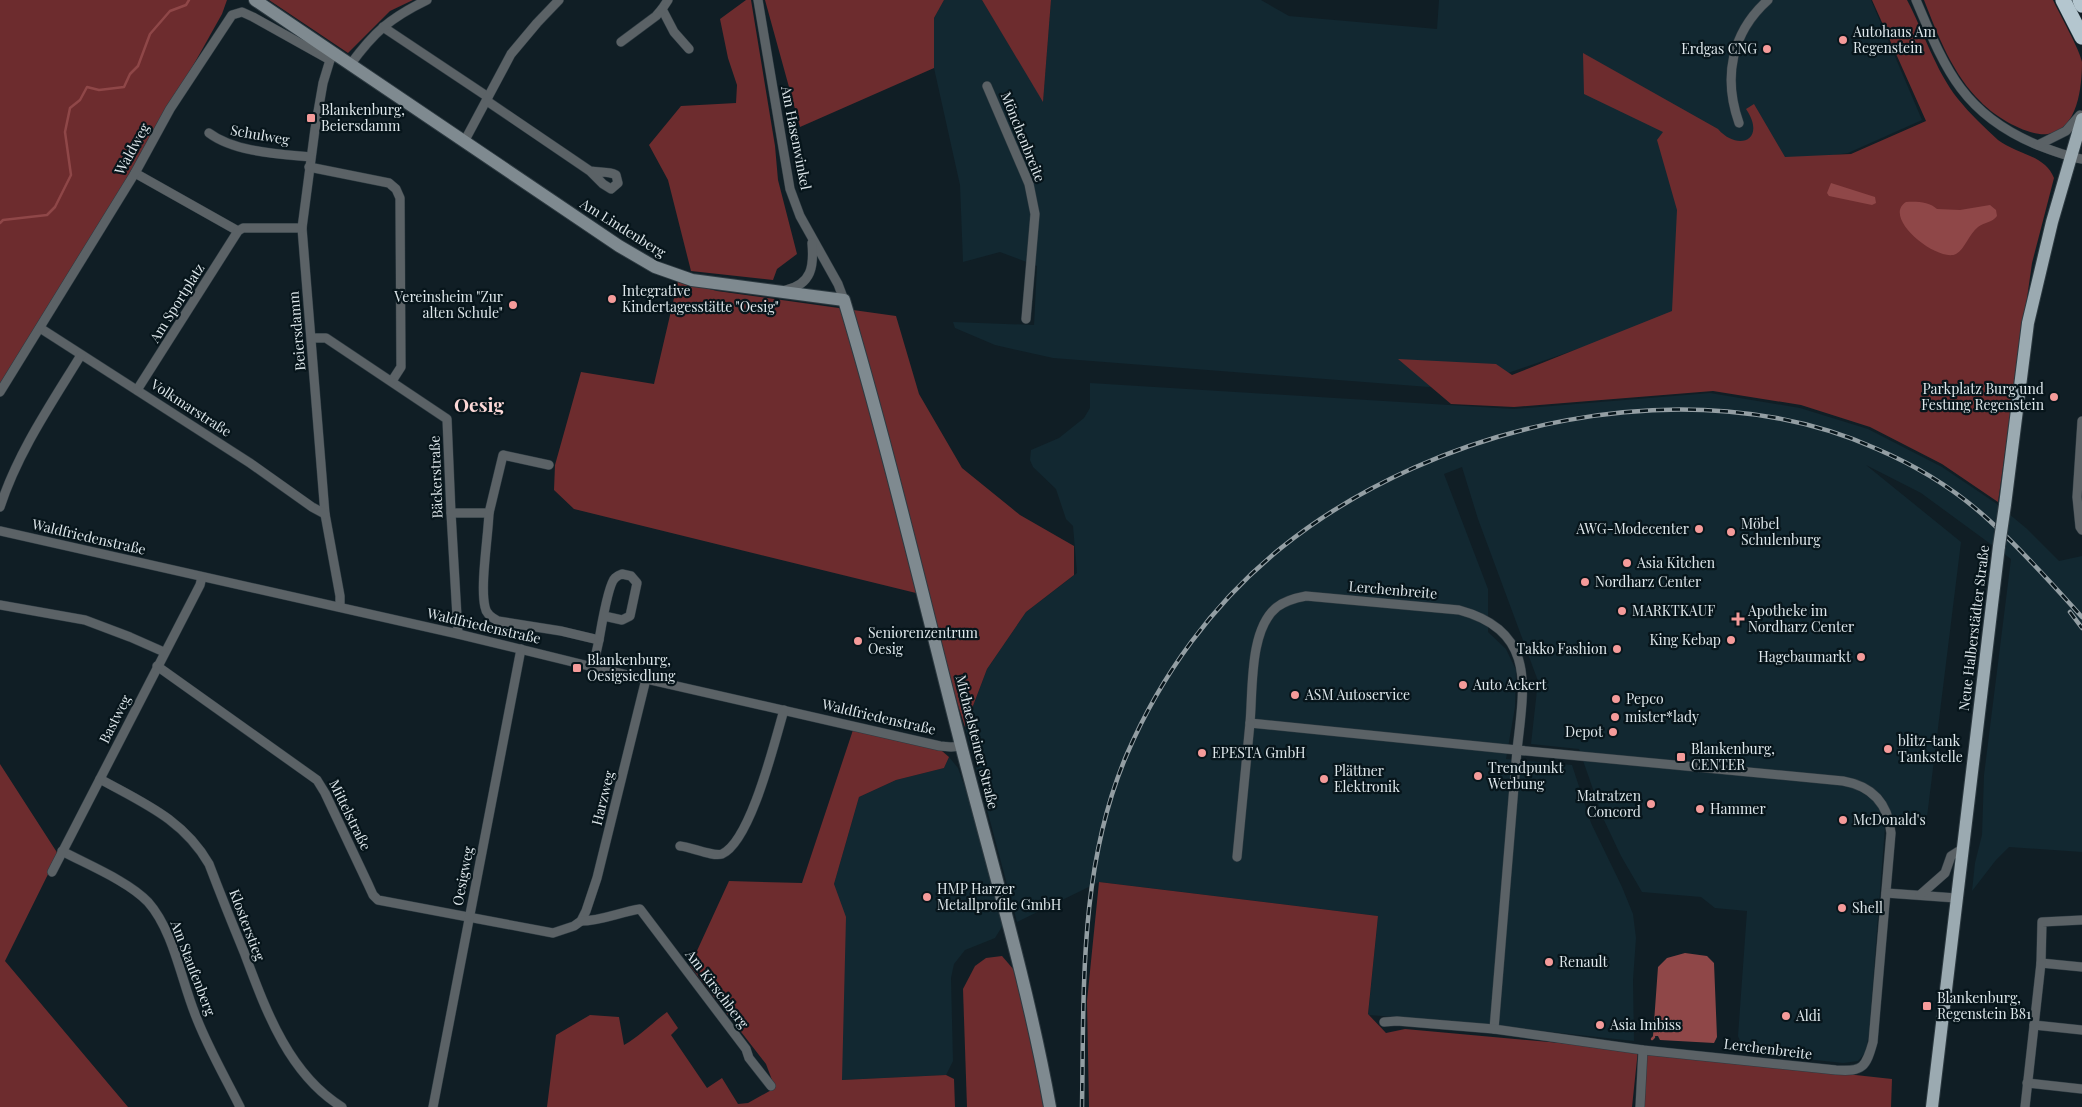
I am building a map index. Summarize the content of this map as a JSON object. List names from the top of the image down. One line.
{"streets":{"main road":["Neue Halberstädter Straße"],"street":["Schulweg","Mönchenbreite","Am Hasenwinkel","Waldweg","Am Lindenberg","Am Sportplatz","Beiersdamm","Volkmarstraße","Bäckerstraße","Waldfriedenstraße","Lerchenbreite","Bastweg","Michaelsteiner Straße","Harzweg","Mittelstraße","Oesigweg","Klosterstieg","Am Staufenberg","Am Kirschberg"]},"crossings":[["Schulweg","Beiersdamm"],["Schulweg","Bäckerstraße"],["Am Hasenwinkel","Am Lindenberg"],["Am Hasenwinkel","Michaelsteiner Straße"],["Waldweg","Am Lindenberg"],["Waldweg","Beiersdamm"],["Waldweg","Volkmarstraße"],["Am Lindenberg","Beiersdamm"],["Am Lindenberg","Michaelsteiner Straße"],["Am Sportplatz","Volkmarstraße"],["Beiersdamm","Volkmarstraße"],["Beiersdamm","Bäckerstraße"],["Beiersdamm","Waldfriedenstraße"],["Bäckerstraße","Waldfriedenstraße"],["Waldfriedenstraße","Bastweg"],["Waldfriedenstraße","Michaelsteiner Straße"],["Waldfriedenstraße","Harzweg"],["Waldfriedenstraße","Oesigweg"],["Bastweg","Mittelstraße"],["Bastweg","Klosterstieg"],["Bastweg","Am Staufenberg"],["Harzweg","Am Kirschberg"],["Mittelstraße","Oesigweg"]],"districts":["Oesig"],"places":{"other":["Autohaus Am Regenstein","Erdgas CNG","Integrative Kindertagesstätte \"Oesig\"","Vereinsheim \"Zur alten Schule\"","Parkplatz Burg und Festung Regenstein","AWG-Modecenter","Möbel Schulenburg","Asia Kitchen","Nordharz Center","MARKTKAUF","King Kebap","Seniorenzentrum Oesig","Takko Fashion","Hagebaumarkt","Auto Ackert","ASM Autoservice","Pepco","mister*lady","Depot","blitz-tank Tankstelle","EPESTA GmbH","Trendpunkt Werbung","Plättner Elektronik","Matratzen Concord","Hammer","McDonald's","HMP Harzer Metallprofile GmbH","Shell","Renault","Aldi","Asia Imbiss"],"transit":["Blankenburg, Beiersdamm","Blankenburg, Oesigsiedlung","Blankenburg, CENTER","Blankenburg, Regenstein B81"],"health":["Apotheke im Nordharz Center"]}}
